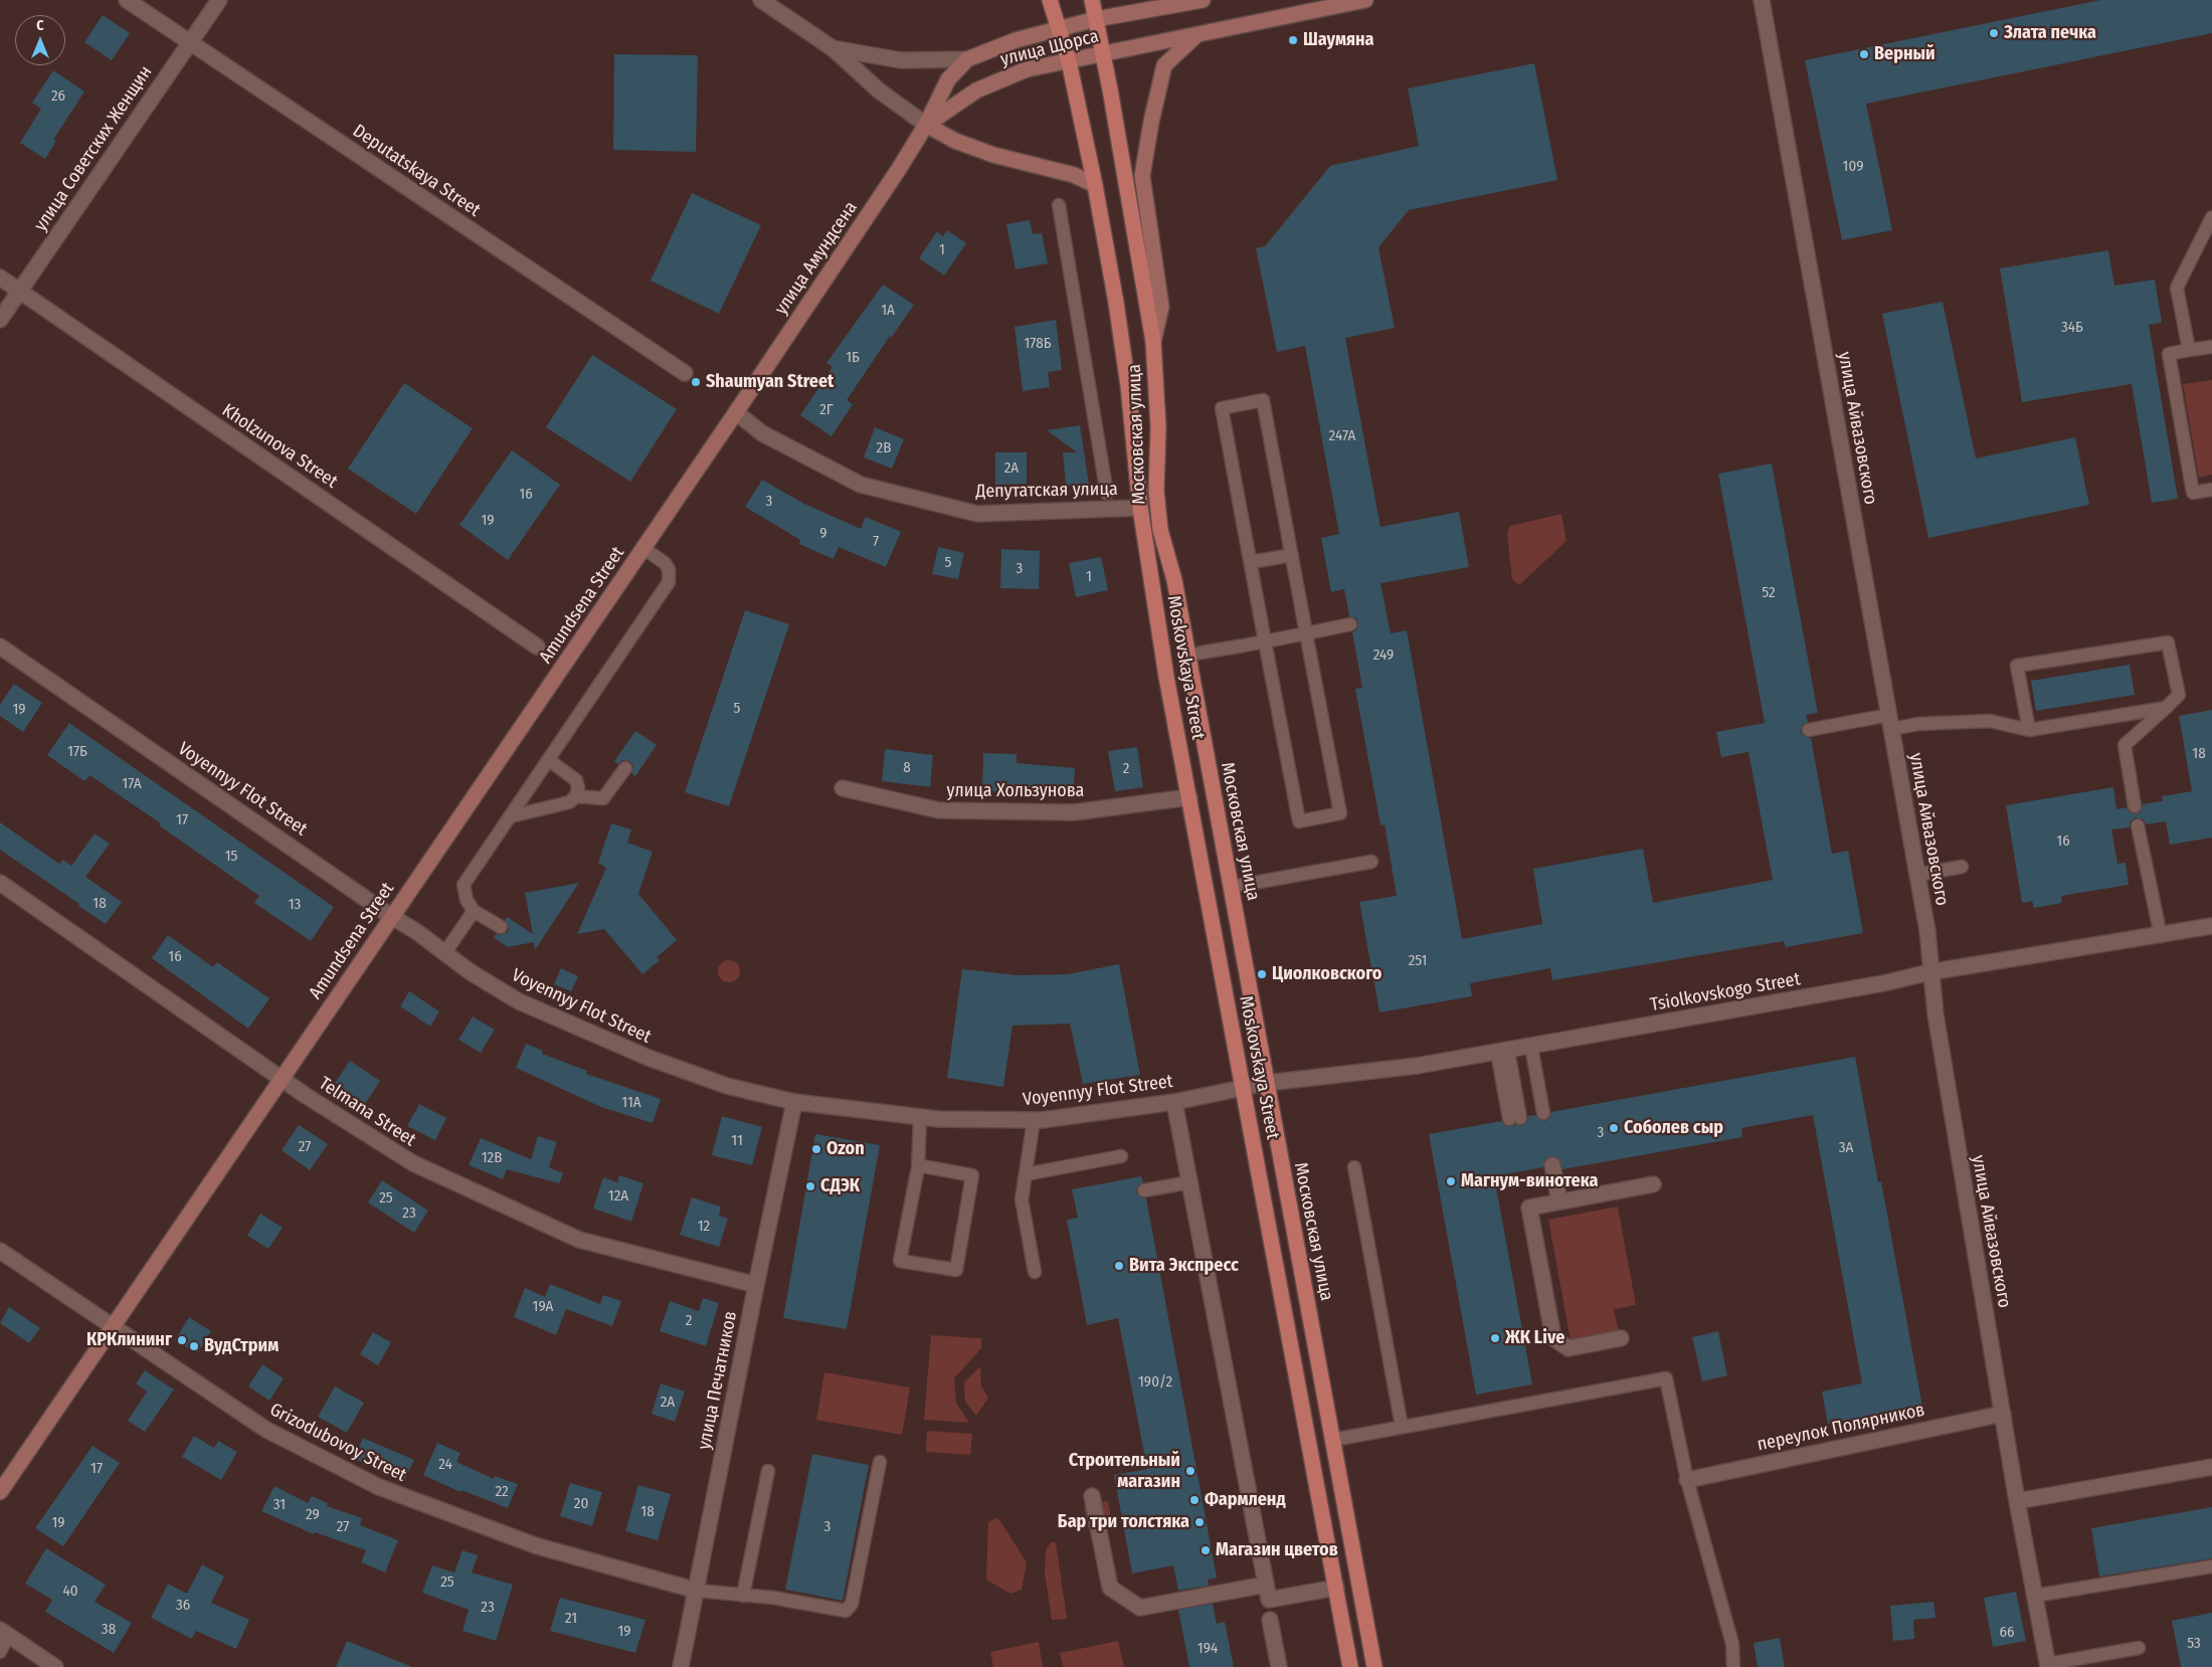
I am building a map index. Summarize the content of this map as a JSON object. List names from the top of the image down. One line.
{"streets":{"main road":["улица Щорса","улица Амундсена","Московская улица","Amundsena Street","Moskovskaya Street"],"street":["улица Советских Женщин","Deputatskaya Street","улица Айвазовского","Kholzunova Street","Депутатская улица","Voyennyy Flot Street","улица Хользунова","Tsiolkovskogo Street","Telmana Street","улица Печатников","переулок Полярников","Grizodubovoy Street"]},"crossings":[["улица Щорса","улица Амундсена"],["улица Щорса","Московская улица"],["улица Советских Женщин","Deputatskaya Street"],["улица Советских Женщин","Kholzunova Street"],["улица Амундсена","Депутатская улица"],["улица Амундсена","Amundsena Street"],["улица Айвазовского","Tsiolkovskogo Street"],["улица Айвазовского","переулок Полярников"],["Московская улица","Депутатская улица"],["Московская улица","Moskovskaya Street"],["Московская улица","Tsiolkovskogo Street"],["Депутатская улица","Amundsena Street"],["Депутатская улица","Moskovskaya Street"],["Amundsena Street","Voyennyy Flot Street"],["Amundsena Street","Telmana Street"],["Amundsena Street","Grizodubovoy Street"],["Moskovskaya Street","Voyennyy Flot Street"],["Moskovskaya Street","улица Хользунова"],["Moskovskaya Street","Tsiolkovskogo Street"],["Voyennyy Flot Street","Tsiolkovskogo Street"],["Voyennyy Flot Street","улица Печатников"],["Telmana Street","улица Печатников"],["улица Печатников","Grizodubovoy Street"]],"places":["Злата печка","Шаумяна","Верный","Shaumyan Street","Циолковского","Соболев сыр","Ozon","Магнум-винотека","СДЭК","Вита Экспресс","ЖК Live","КРКлининг","ВудСтрим","Строительный магазин","Фармленд","Бар три толстяка","Магазин цветов"],"house_numbers":["26","109","1","1А","34Б","178Б","1Б","2Г","247А","2В","2А","16","3","19","9","7","5","3","1","52","249","5","19","17Б","18","8","2","17А","17","16","15","18","13","16","251","11А","3","11","27","3А","12В","12А","25","23","12","19А","2","190/2","2А","24","17","22","20","31","18","29","19","27","3","25","40","36","23","21","38","19","66","53","194"],"north":"top"}
